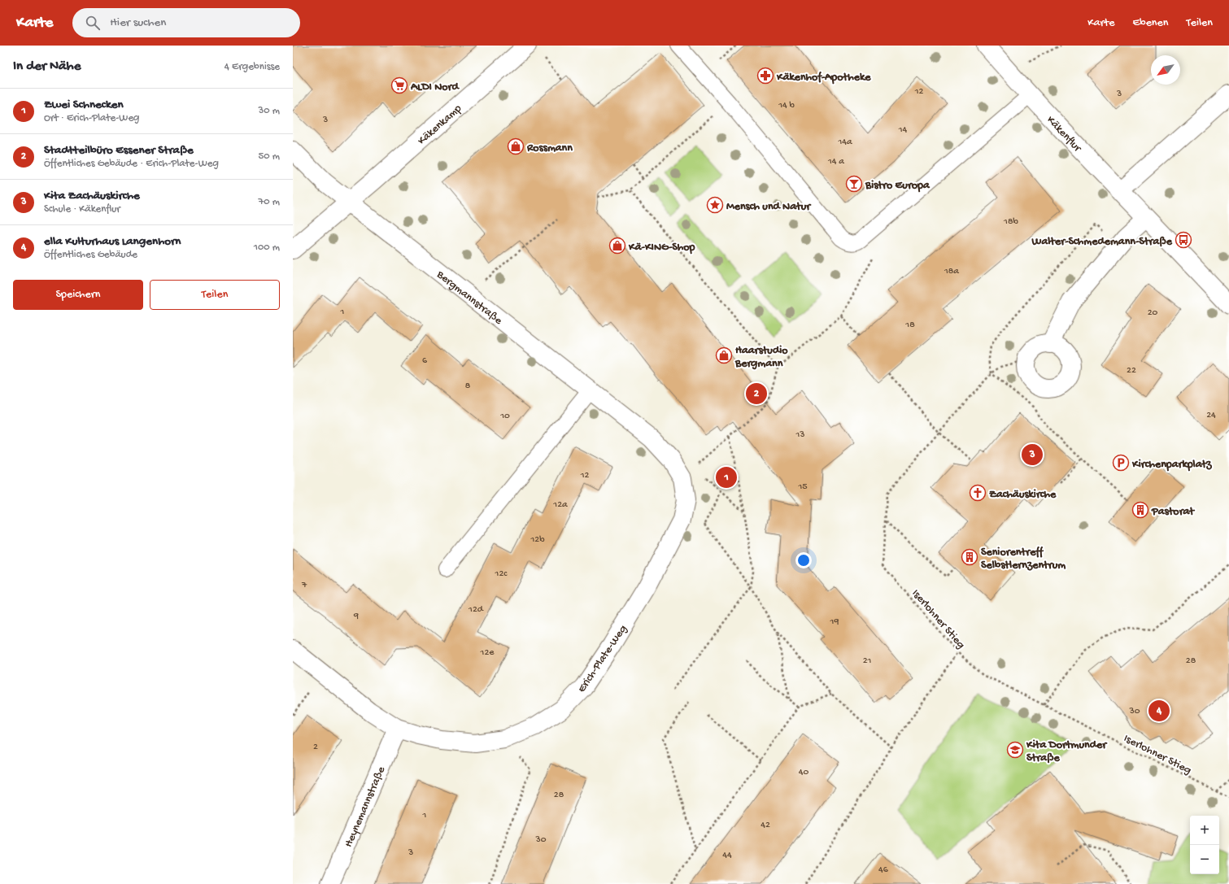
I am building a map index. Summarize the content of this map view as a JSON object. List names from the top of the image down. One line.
{"streets":{"street":["Käkenkamp","Käkenflur","Bergmannstraße","Erich-Plate-Weg","Heynemannstraße"],"path":["Iserlohner Stieg"]},"crossings":[["Käkenkamp","Bergmannstraße"],["Bergmannstraße","Erich-Plate-Weg"],["Erich-Plate-Weg","Heynemannstraße"]],"places":{"pharmacy":["Käkenhof-Apotheke"],"supermarket":["ALDI Nord"],"shop":["Rossmann","Kä-KING-Shop","Haarstudio Bergmann"],"bar":["Bistro Europa"],"place":["Mensch und Natur"],"bus stop":["Walter-Schmedemann-Straße"],"parking":["Kirchenparkplatz"],"church":["Zachäuskirche"],"building":["Pastorat","Seniorentreff Selbstlernzentrum"],"school or university":["Kita Dortmunder Straße"]},"house_numbers":["12","3","14 b","3","14","14a","14 a","18b","18a","1","20","18","6","22","8","24","10","13","12","15","12a","12b","12c","7","12d","9","19","12e","21","28","30","2","40","28","1","42","30","3","44","46"],"north":"bottom left","page":{"header":"Karte","search":"Hier suchen","nav":["Karte","Ebenen","Teilen"],"heading":["In der Nähe","4 Ergebnisse"],"list":[{"mark":"1","name":"Zwei Schnecken","note":"Ort · Erich-Plate-Weg","value":"30 m"},{"mark":"2","name":"Stadtteilbüro Essener Straße","note":"Öffentliches Gebäude · Erich-Plate-Weg","value":"50 m"},{"mark":"3","name":"Kita Zachäuskirche","note":"Schule · Käkenflur","value":"70 m"},{"mark":"4","name":"ella Kulturhaus Langenhorn","note":"Öffentliches Gebäude","value":"100 m"}],"buttons":["Speichern","Teilen"],"pins":["2","3","1","4"],"map_buttons":["+","−"]}}
